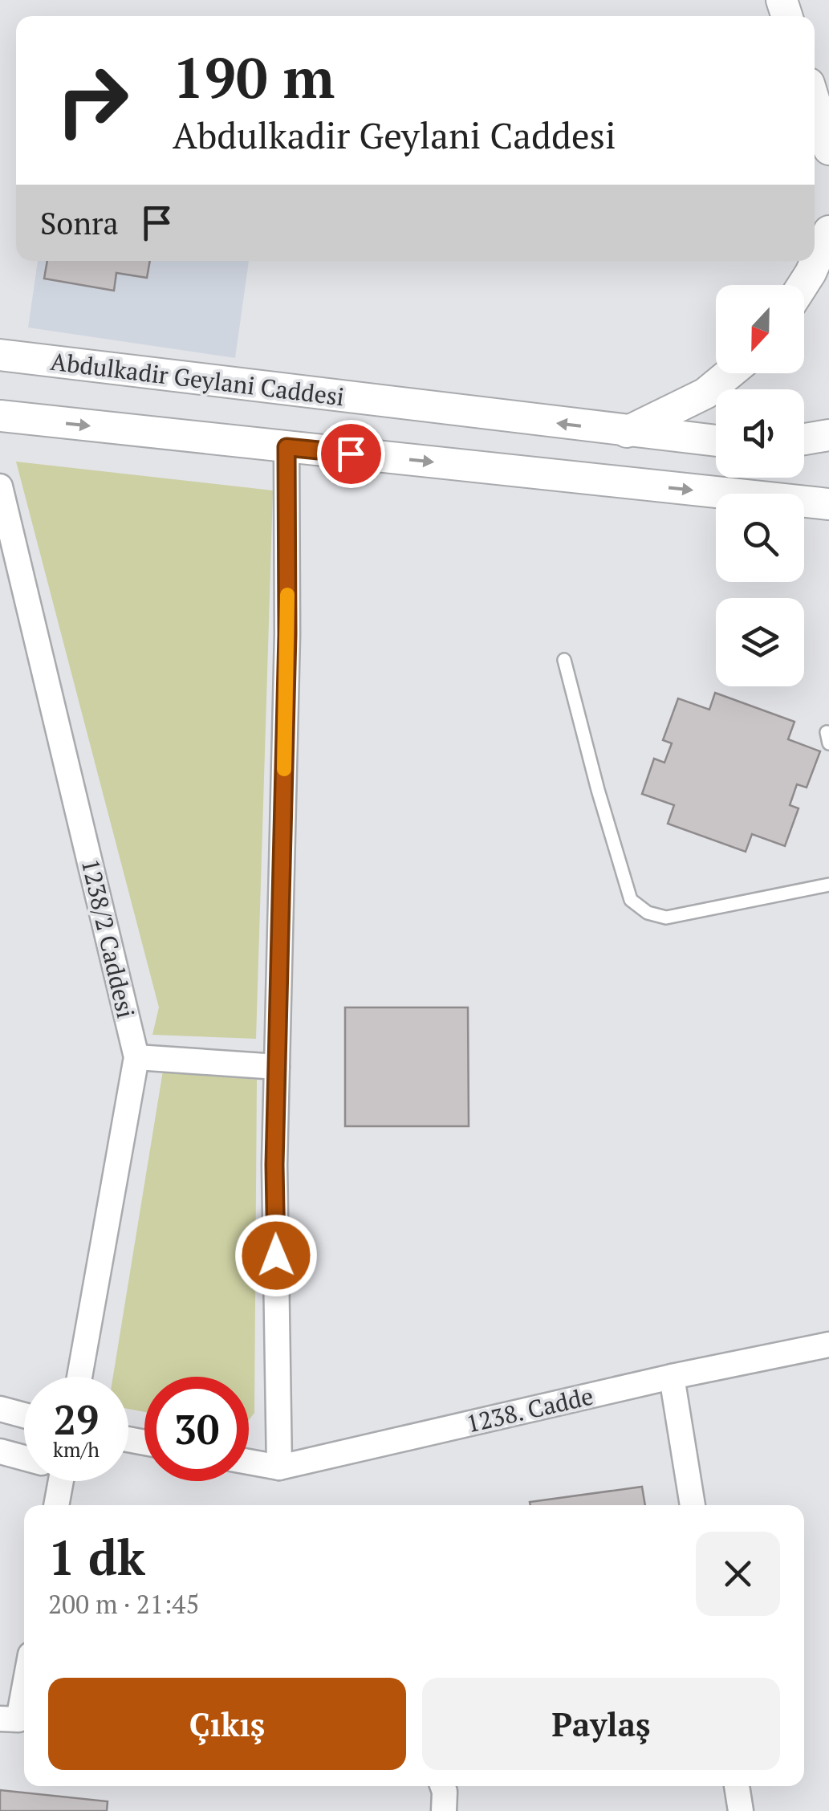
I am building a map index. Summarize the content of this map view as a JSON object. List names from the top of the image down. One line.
{"streets":{"street":["Abdulkadir Geylani Caddesi","1238/2 Caddesi","1238. Cadde"]},"north":"bottom","page":{"turn":["190 m","Abdulkadir Geylani Caddesi"],"then":"Sonra","speed":"29 km/h","limit":"30","heading":["1 dk","200 m · 21:45"],"buttons":["Çıkış","Paylaş"]}}
